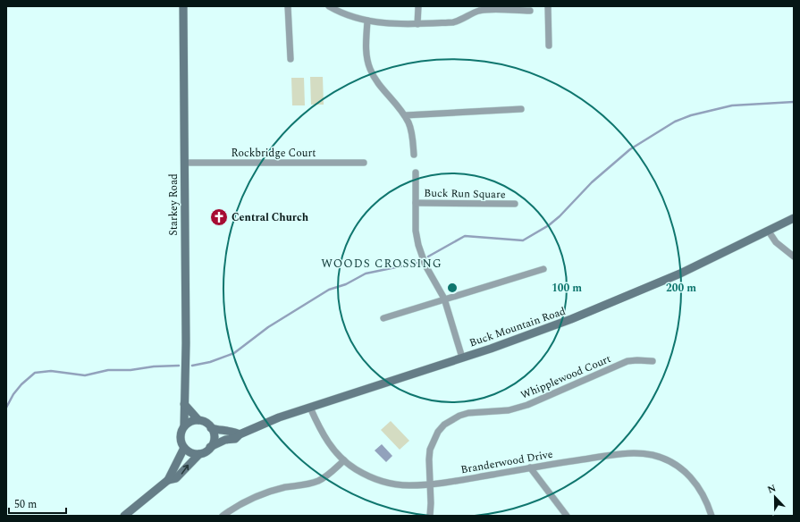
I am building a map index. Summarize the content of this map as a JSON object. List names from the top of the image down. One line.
{"streets":{"main road":["Starkey Road","Buck Mountain Road"],"street":["Rockbridge Court","Buck Run Square","Whipplewood Court","Branderwood Drive"]},"crossings":[["Rockbridge Court","Starkey Road"],["Starkey Road","Buck Mountain Road"],["Buck Mountain Road","Branderwood Drive"],["Whipplewood Court","Branderwood Drive"]],"districts":["WOODS CROSSING"],"places":{"church":["Central Church"]},"scale_bar":"50 m","north":"top","rings":["100 m","200 m"]}
